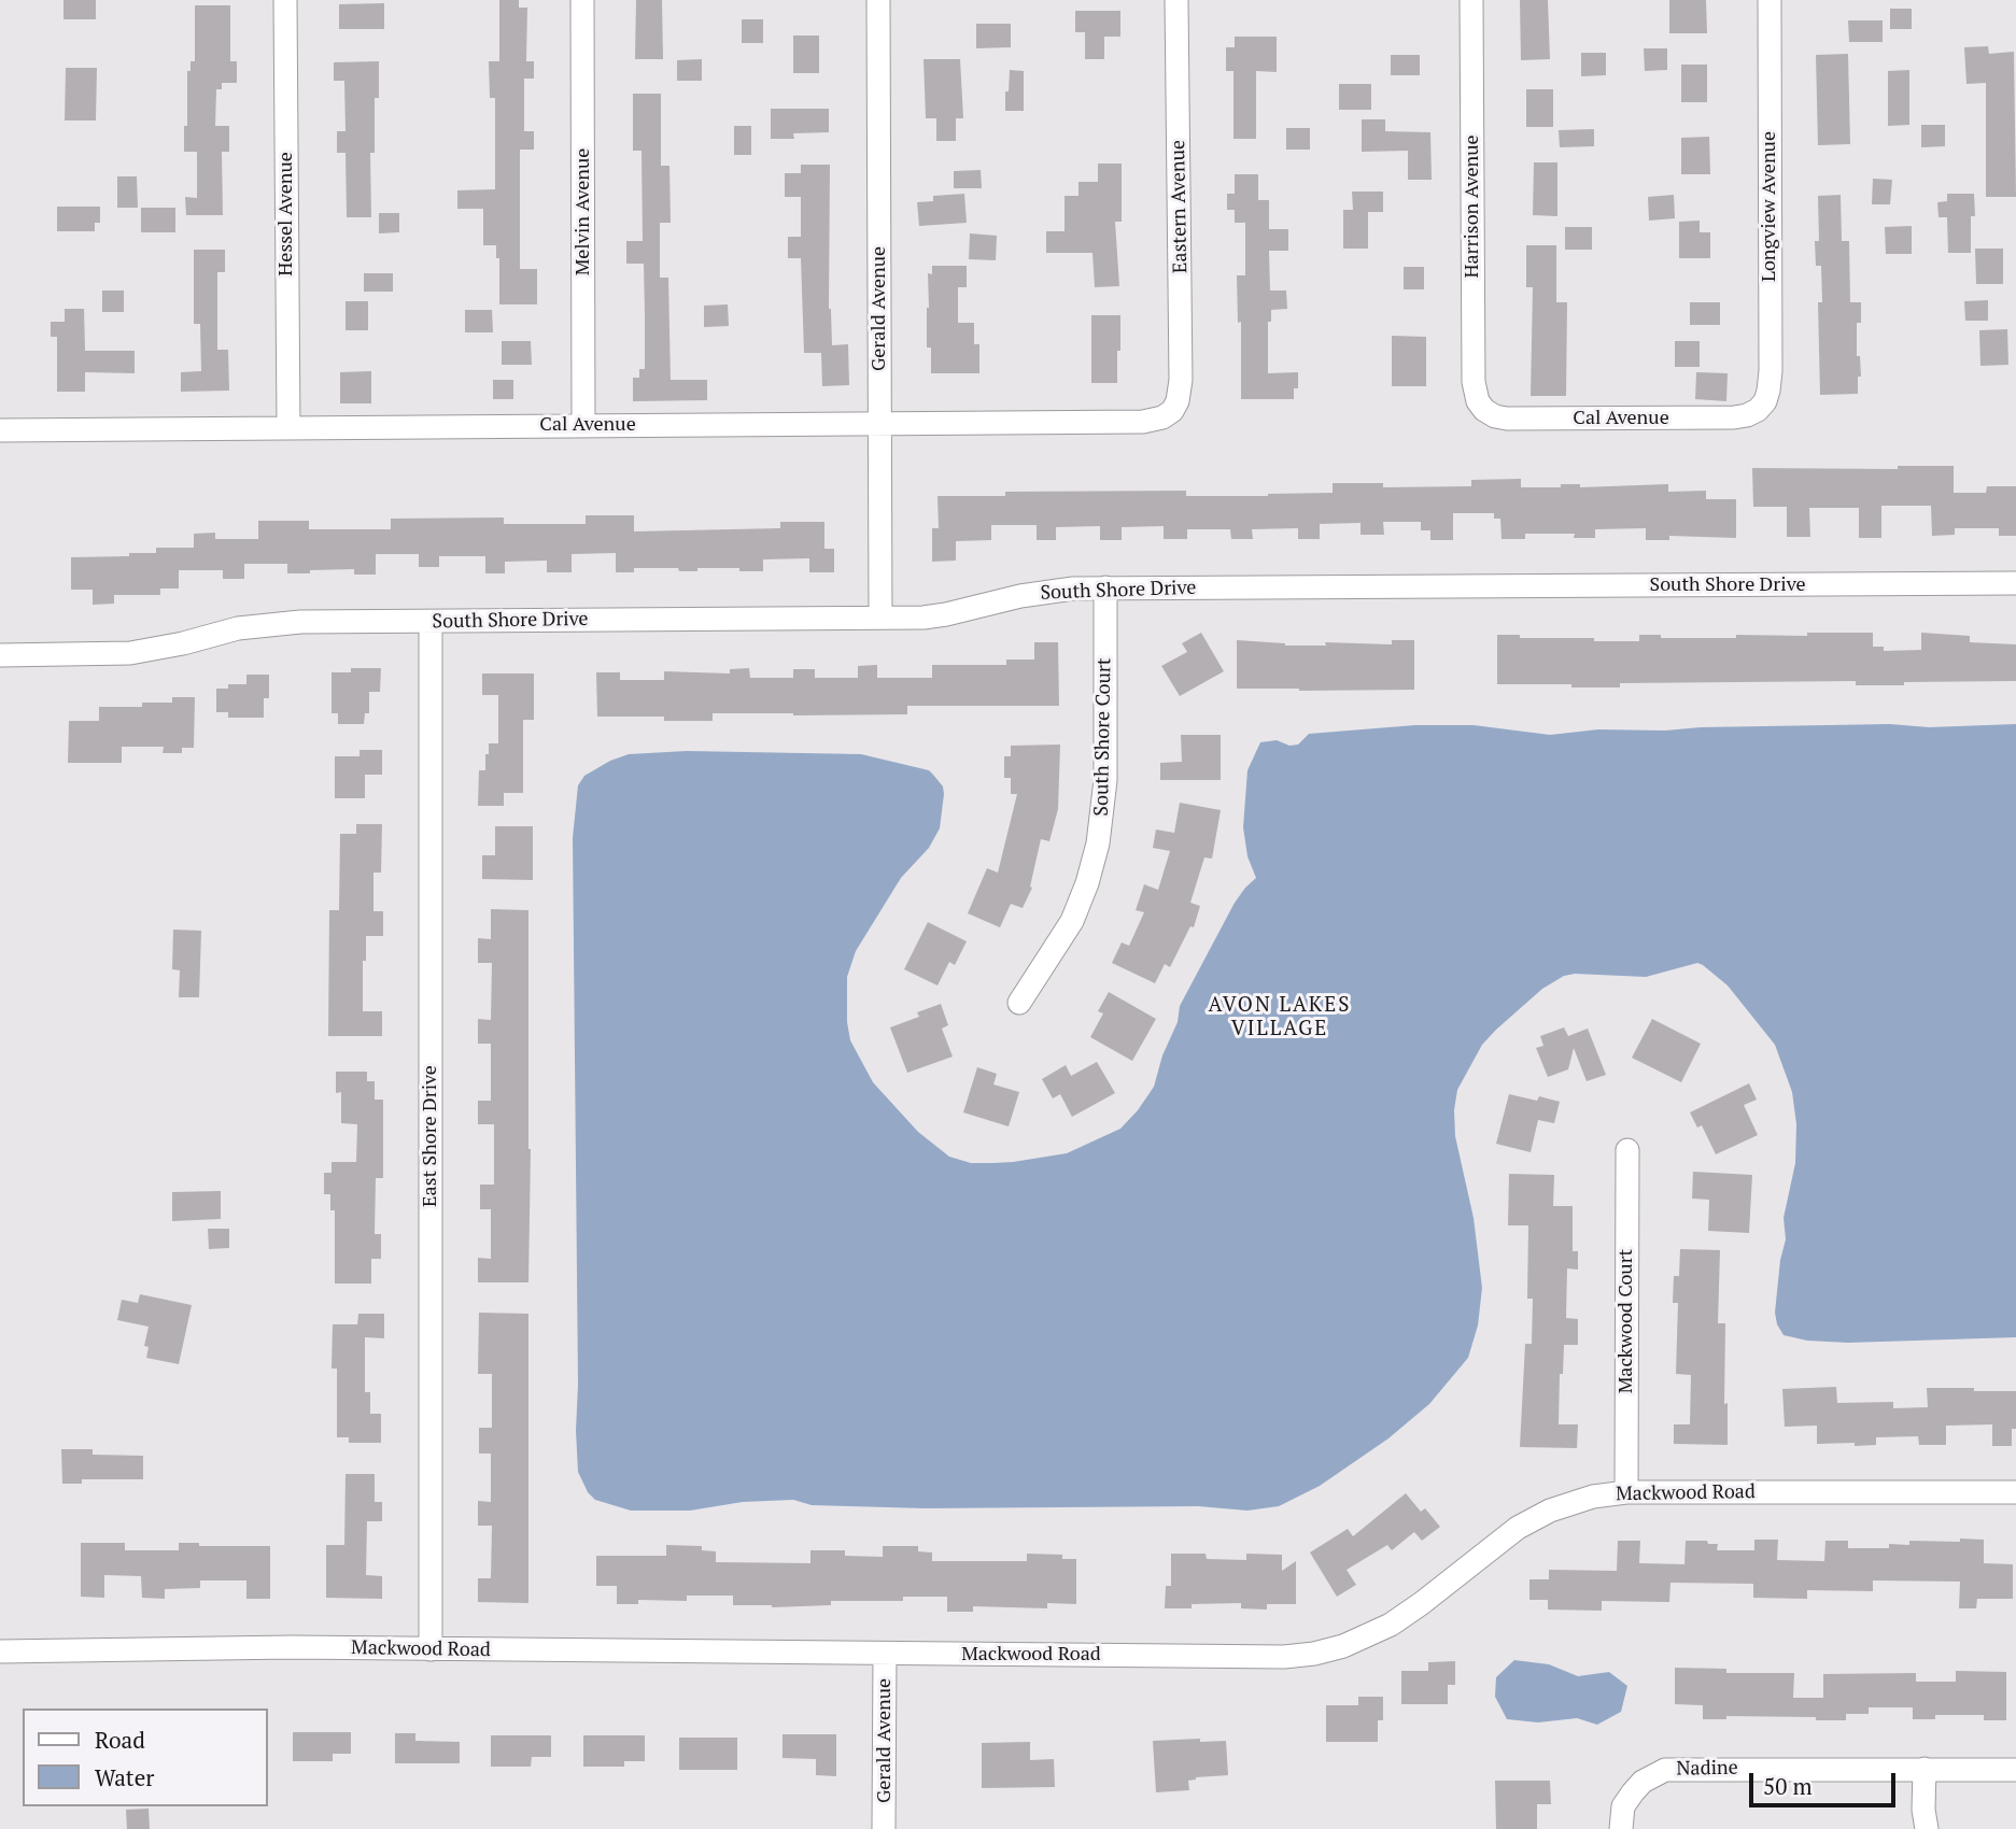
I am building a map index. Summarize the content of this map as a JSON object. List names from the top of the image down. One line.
{"streets":{"street":["Eastern Avenue","Harrison Avenue","Longview Avenue","Melvin Avenue","Hessel Avenue","Gerald Avenue","Cal Avenue","South Shore Drive","South Shore Court","East Shore Drive","Mackwood Court","Mackwood Road","Nadine"]},"crossings":[["Eastern Avenue","Cal Avenue"],["Harrison Avenue","Cal Avenue"],["Longview Avenue","Cal Avenue"],["Melvin Avenue","Cal Avenue"],["Hessel Avenue","Cal Avenue"],["Gerald Avenue","Cal Avenue"],["Gerald Avenue","South Shore Drive"],["Gerald Avenue","Mackwood Road"],["South Shore Drive","South Shore Court"],["South Shore Drive","East Shore Drive"],["East Shore Drive","Mackwood Road"],["Mackwood Court","Mackwood Road"]],"districts":["AVON LAKES VILLAGE"],"legend":["Road","Water"],"scale_bar":"50 m"}
